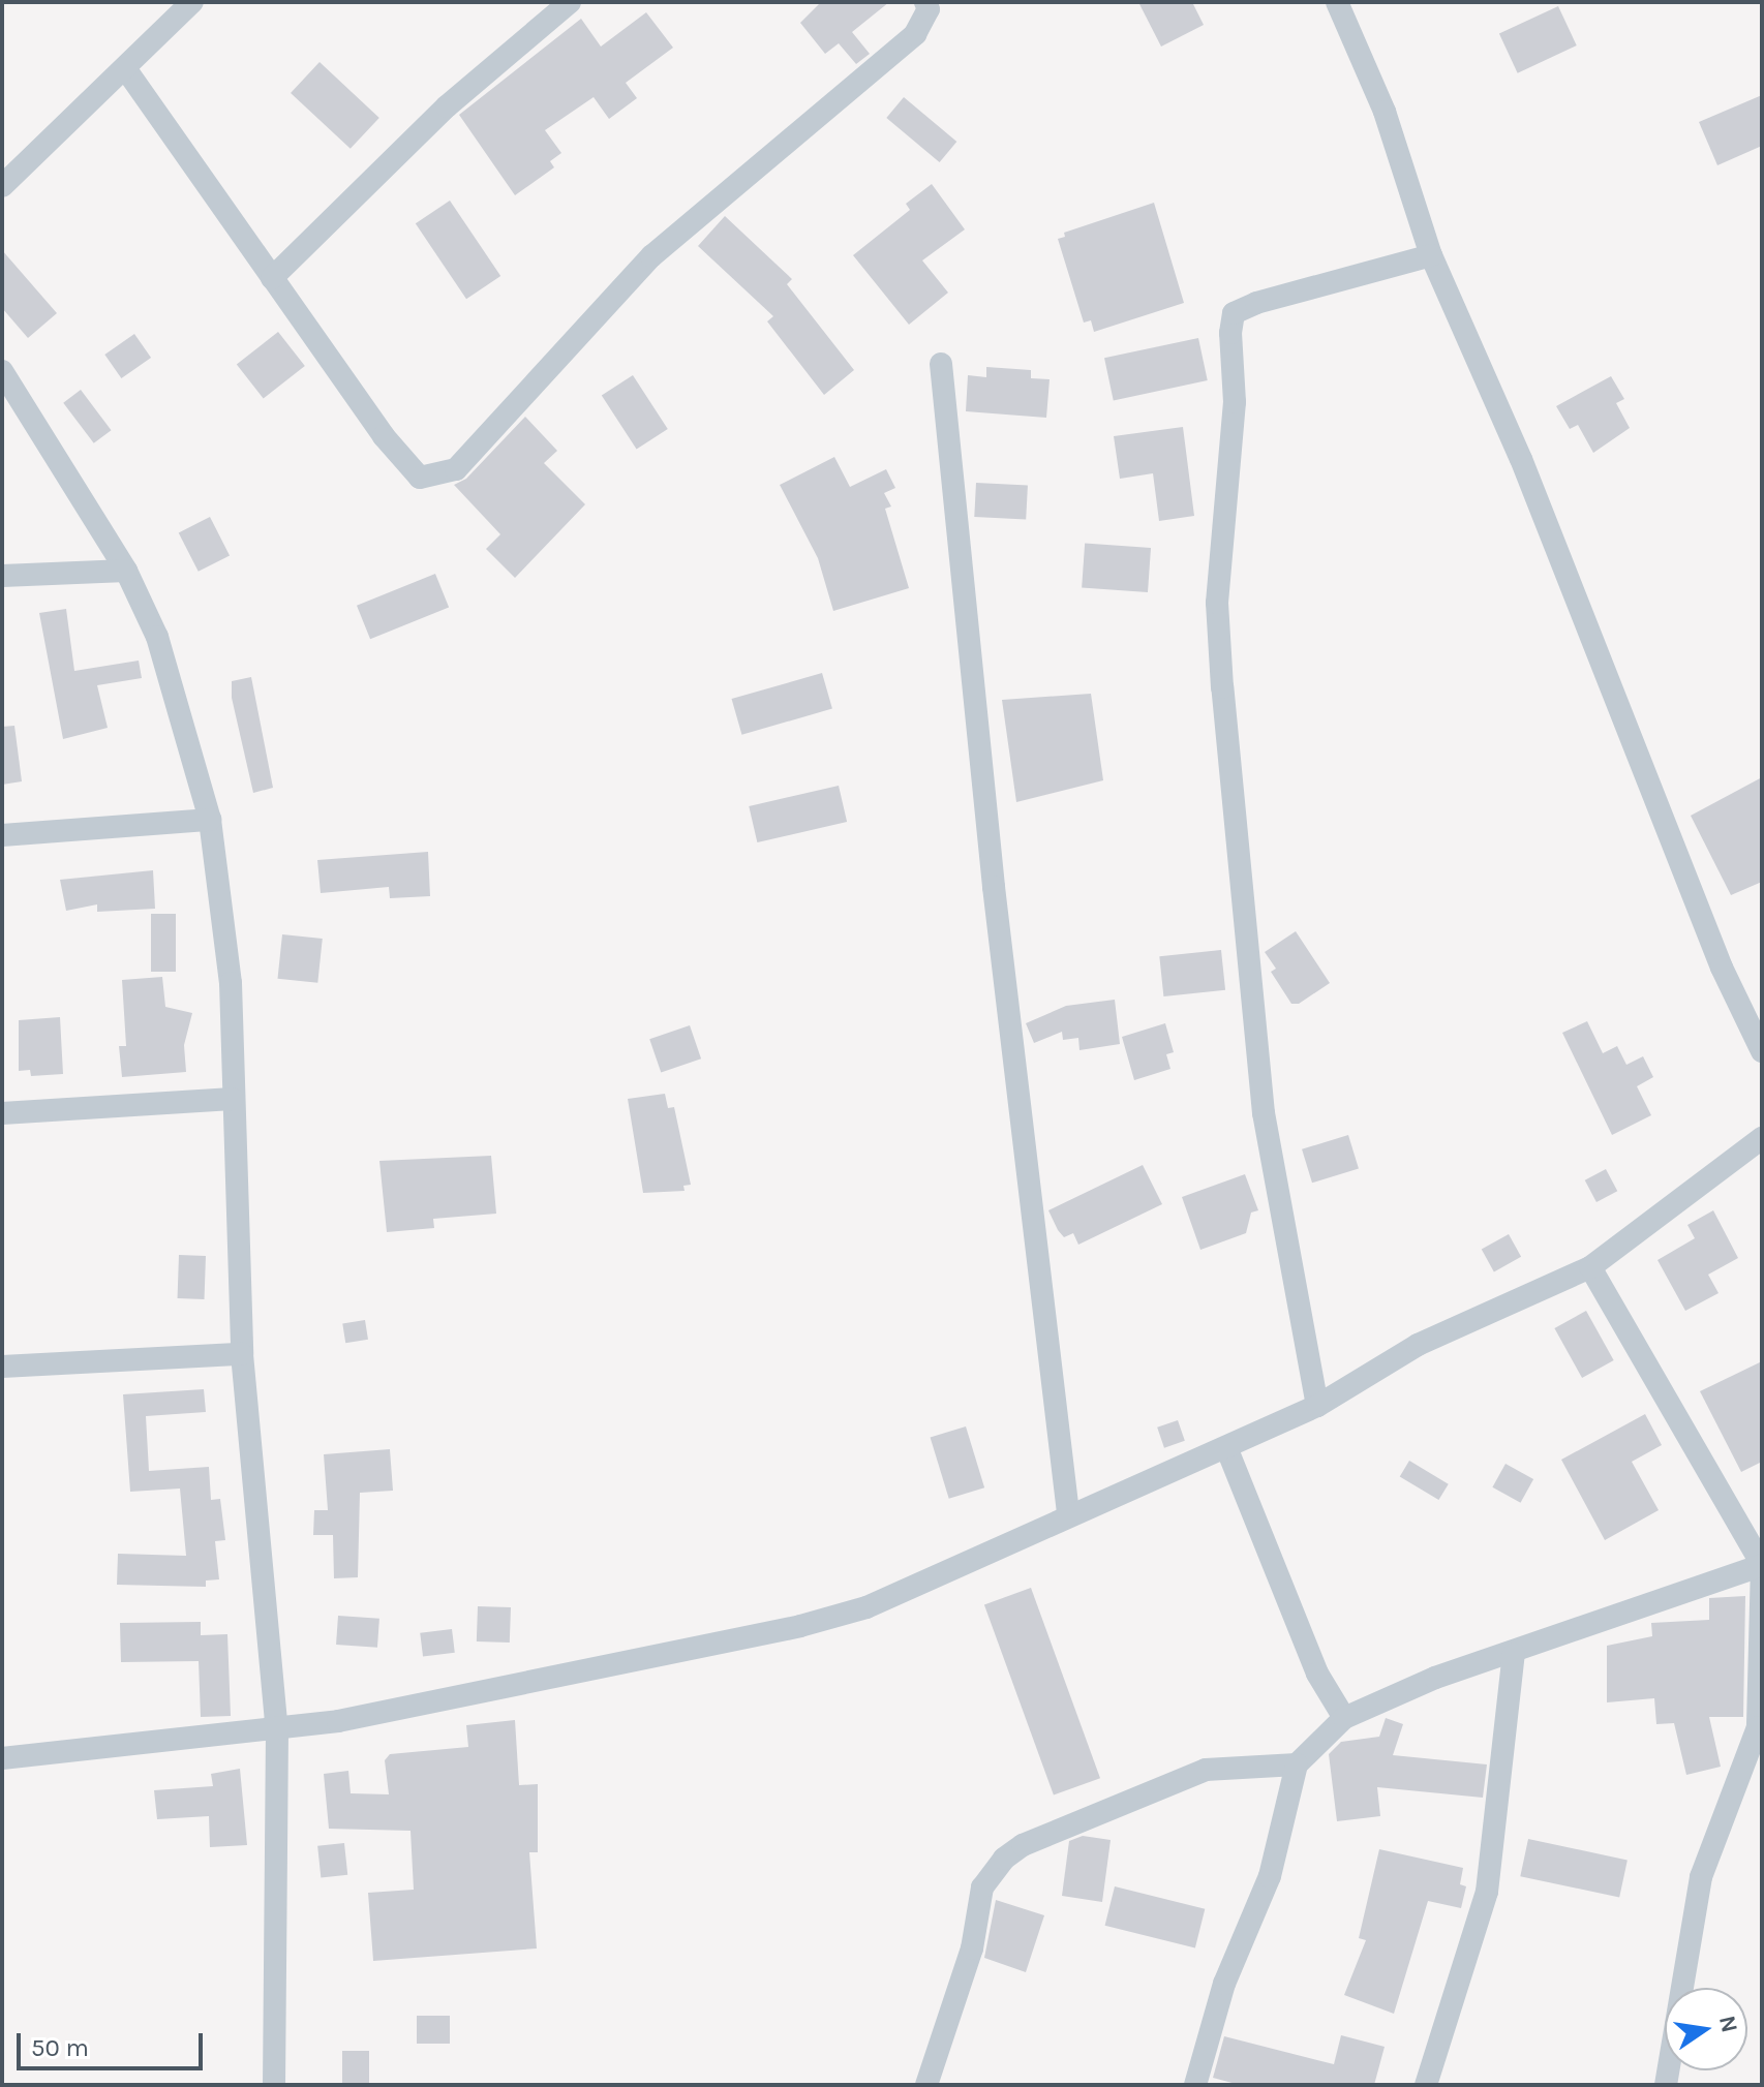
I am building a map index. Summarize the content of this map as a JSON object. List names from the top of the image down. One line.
{"scale_bar":"50 m","north":"right"}
